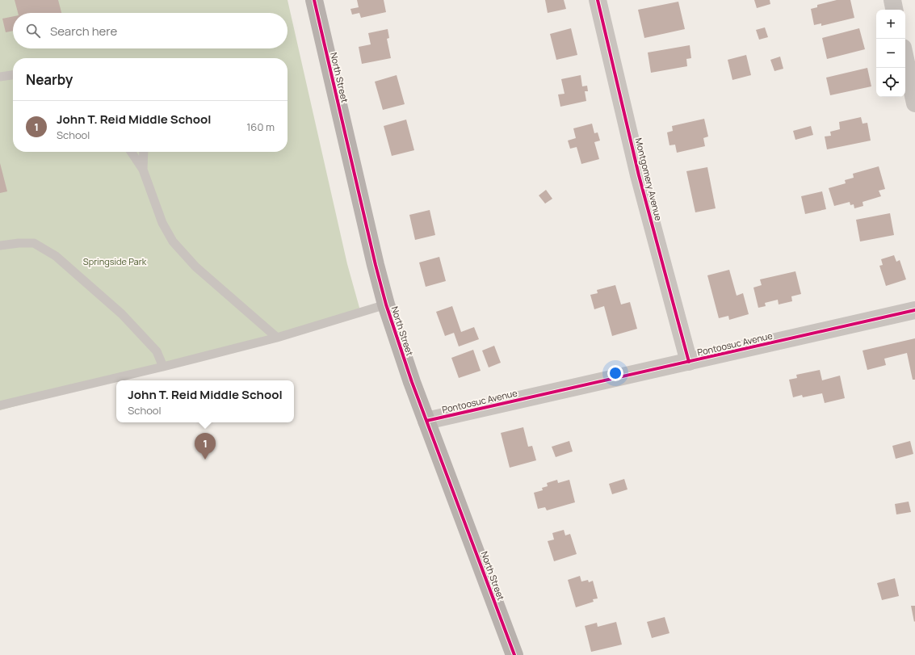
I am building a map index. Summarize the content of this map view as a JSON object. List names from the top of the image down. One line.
{"streets":{"main road":["North Street"],"street":["Montgomery Avenue","Pontoosuc Avenue"]},"crossings":[["North Street","Pontoosuc Avenue"],["Montgomery Avenue","Pontoosuc Avenue"]],"parks":["Springside Park"],"page":{"map_buttons":["+","−"],"search":"Search here","heading":"Nearby","list":[{"mark":"1","name":"John T. Reid Middle School","note":"School","value":"160 m"}],"popup":["John T. Reid Middle School","School"],"pins":"1"}}
